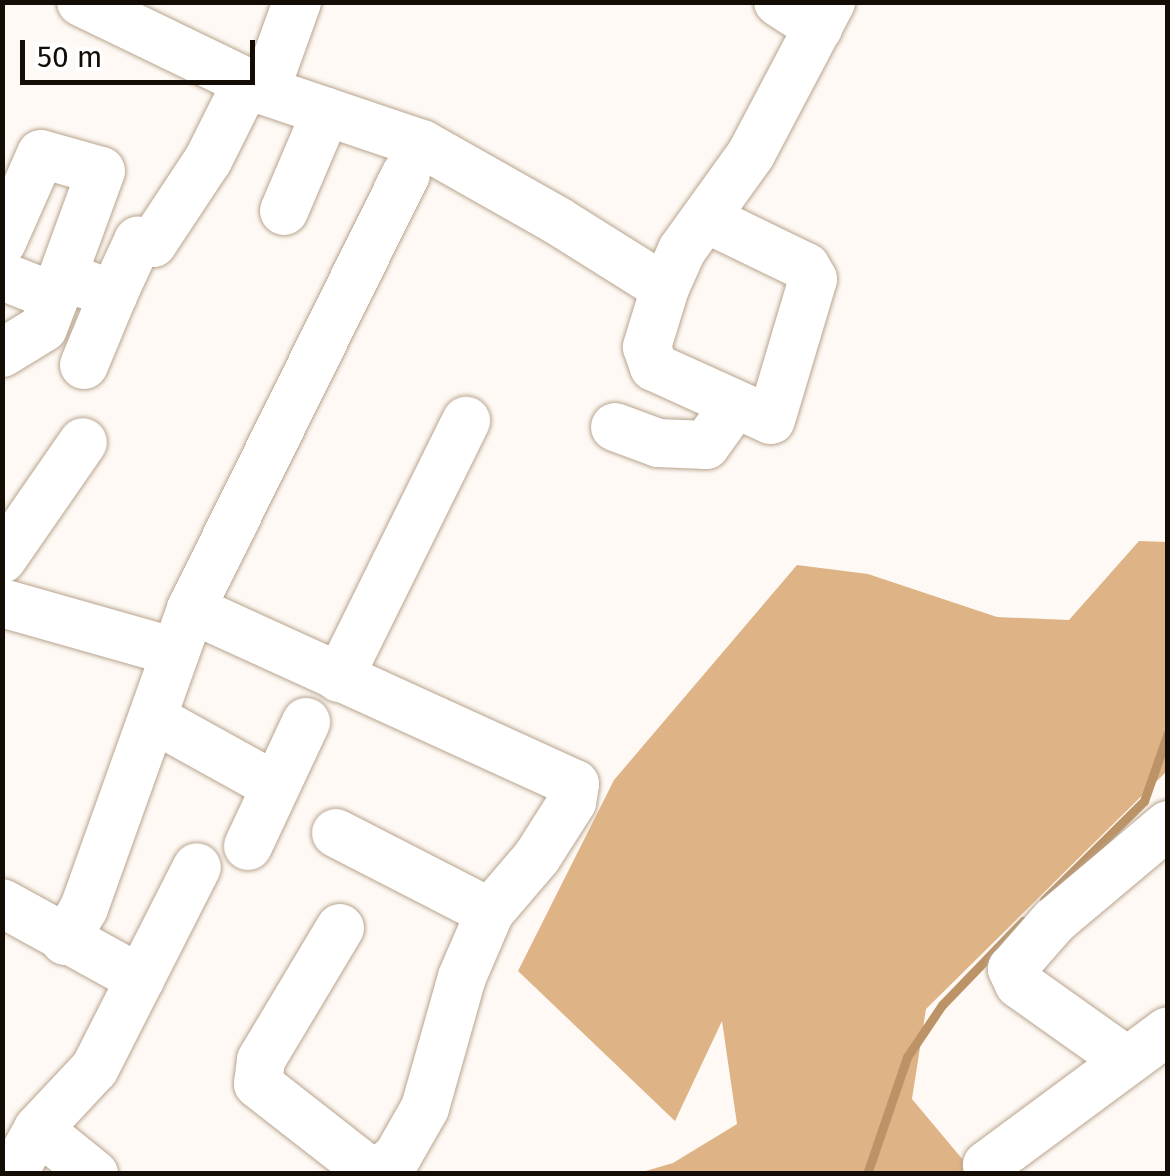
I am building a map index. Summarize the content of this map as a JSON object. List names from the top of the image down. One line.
{"scale_bar":"50 m"}
